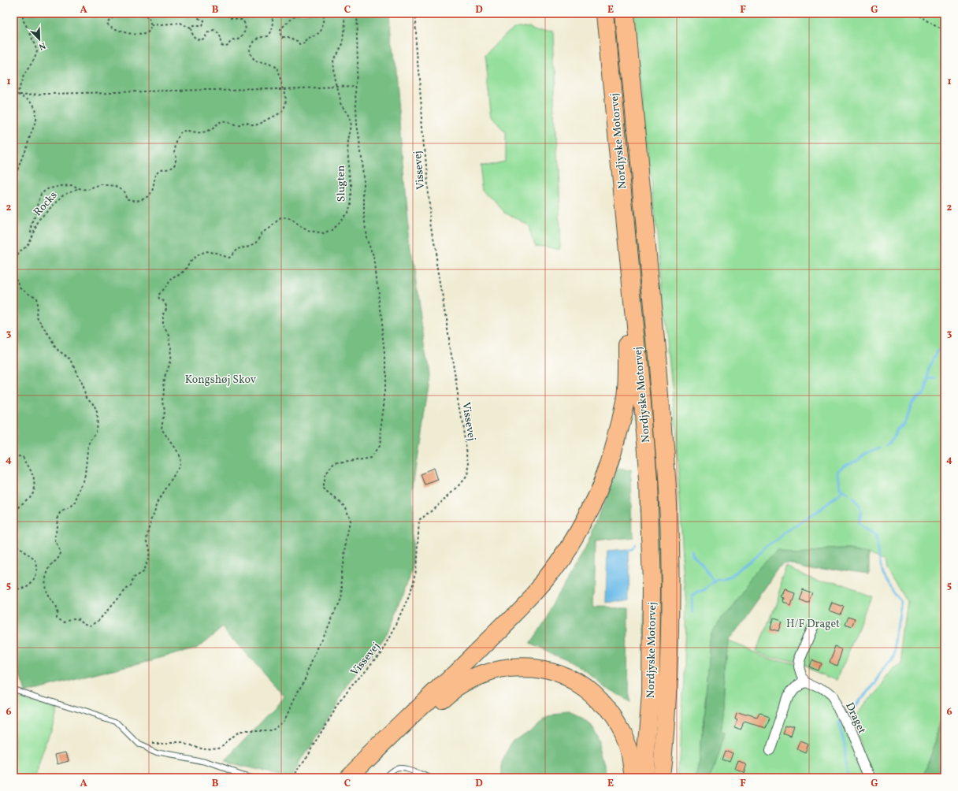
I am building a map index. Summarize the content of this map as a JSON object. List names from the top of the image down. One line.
{"streets":{"highway":["Nordjyske Motorvej"],"street":["Draget"],"path":["Vissevej","Slugten","Rocks"]},"parks":["Kongshøj Skov","H/F Draget"],"north":"bottom right","grid":{"columns":["A","B","C","D","E","F","G"],"rows":["1","2","3","4","5","6"]}}
